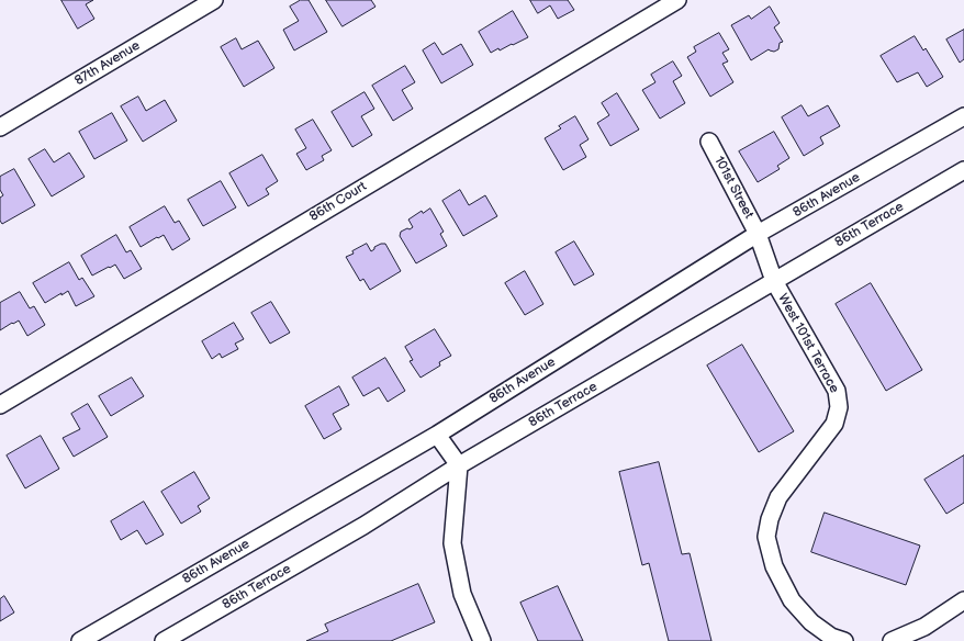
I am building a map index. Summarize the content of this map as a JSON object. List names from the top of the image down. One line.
{"streets":{"street":["87th Avenue","101st Street","86th Avenue","86th Court","86th Terrace","West 101st Terrace"]},"crossings":[["101st Street","86th Avenue"],["101st Street","West 101st Terrace"],["86th Avenue","West 101st Terrace"],["86th Terrace","West 101st Terrace"]]}
